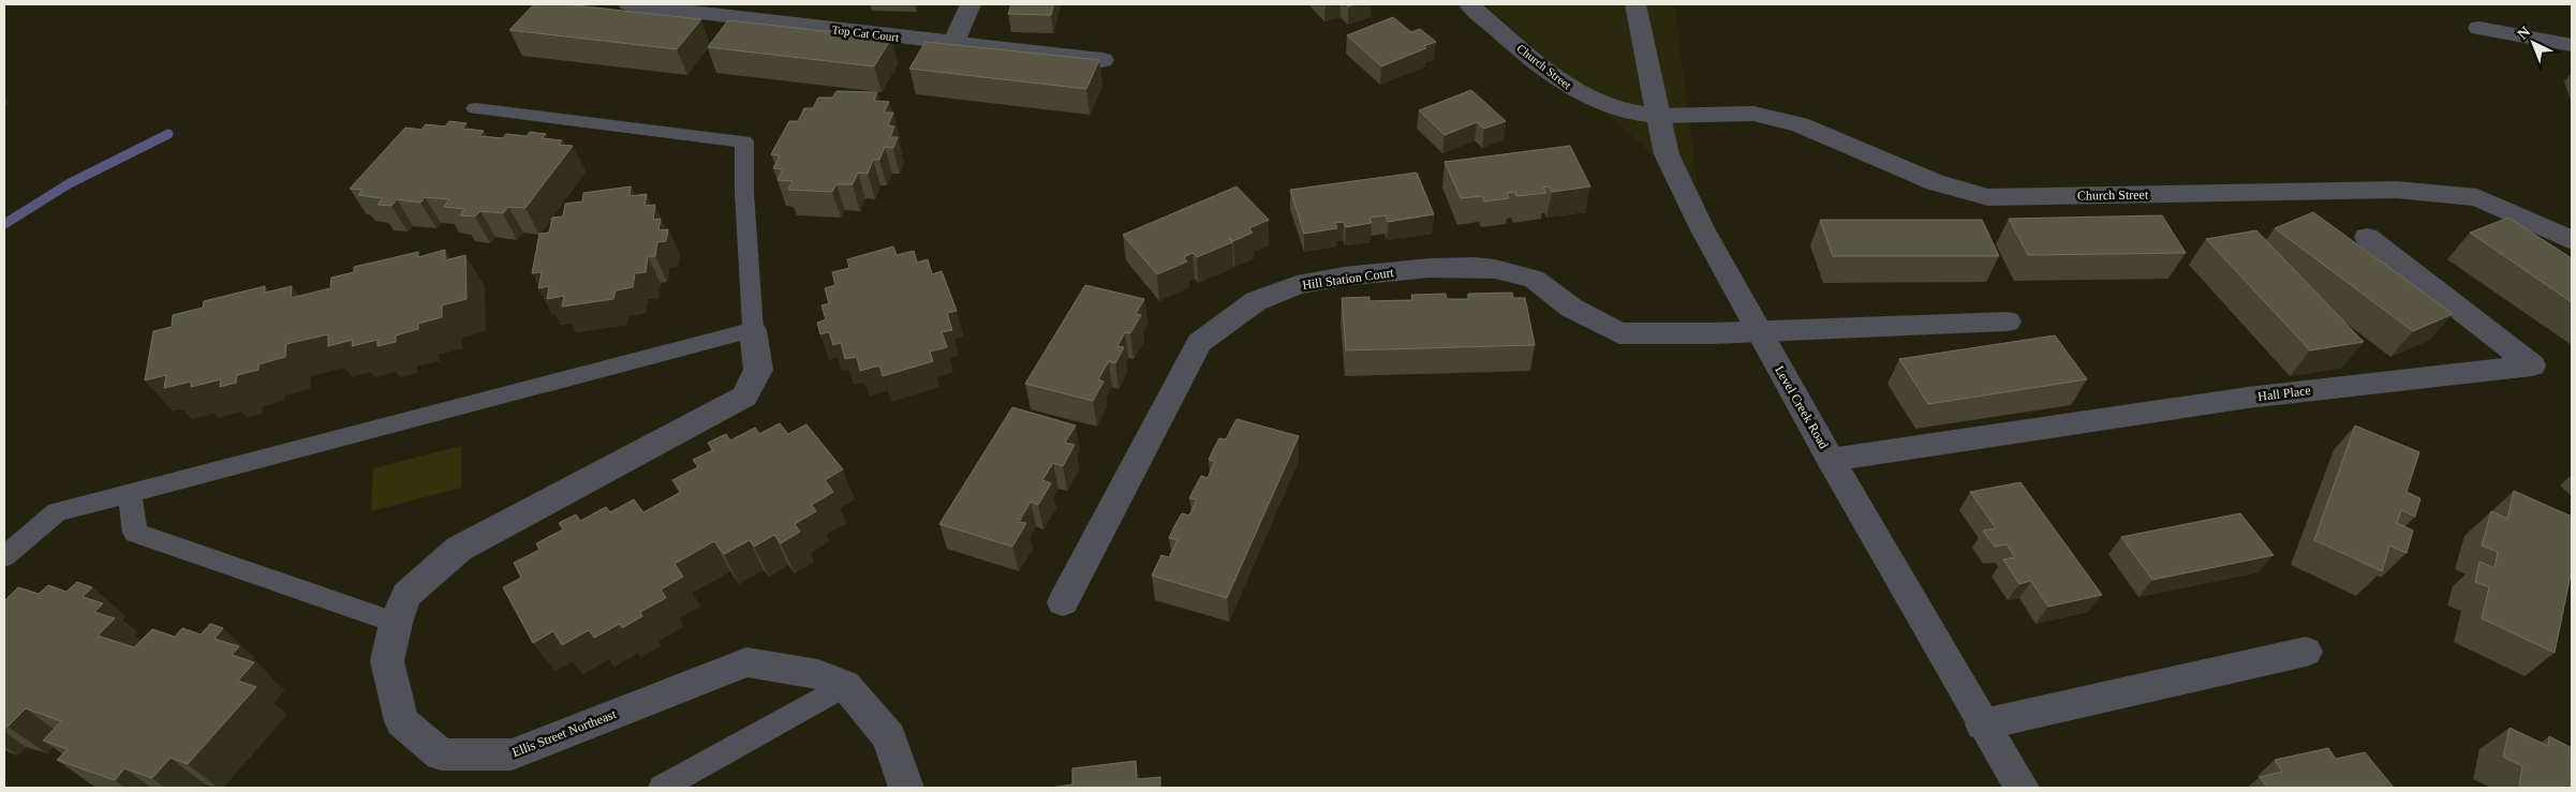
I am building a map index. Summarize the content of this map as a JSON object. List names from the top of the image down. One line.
{"streets":{"street":["Top Cat Court","Church Street","Hill Station Court","Hall Place","Level Creek Road","Ellis Street Northeast"]},"crossings":[["Church Street","Level Creek Road"],["Hill Station Court","Level Creek Road"],["Hall Place","Level Creek Road"]],"north":"top left"}
